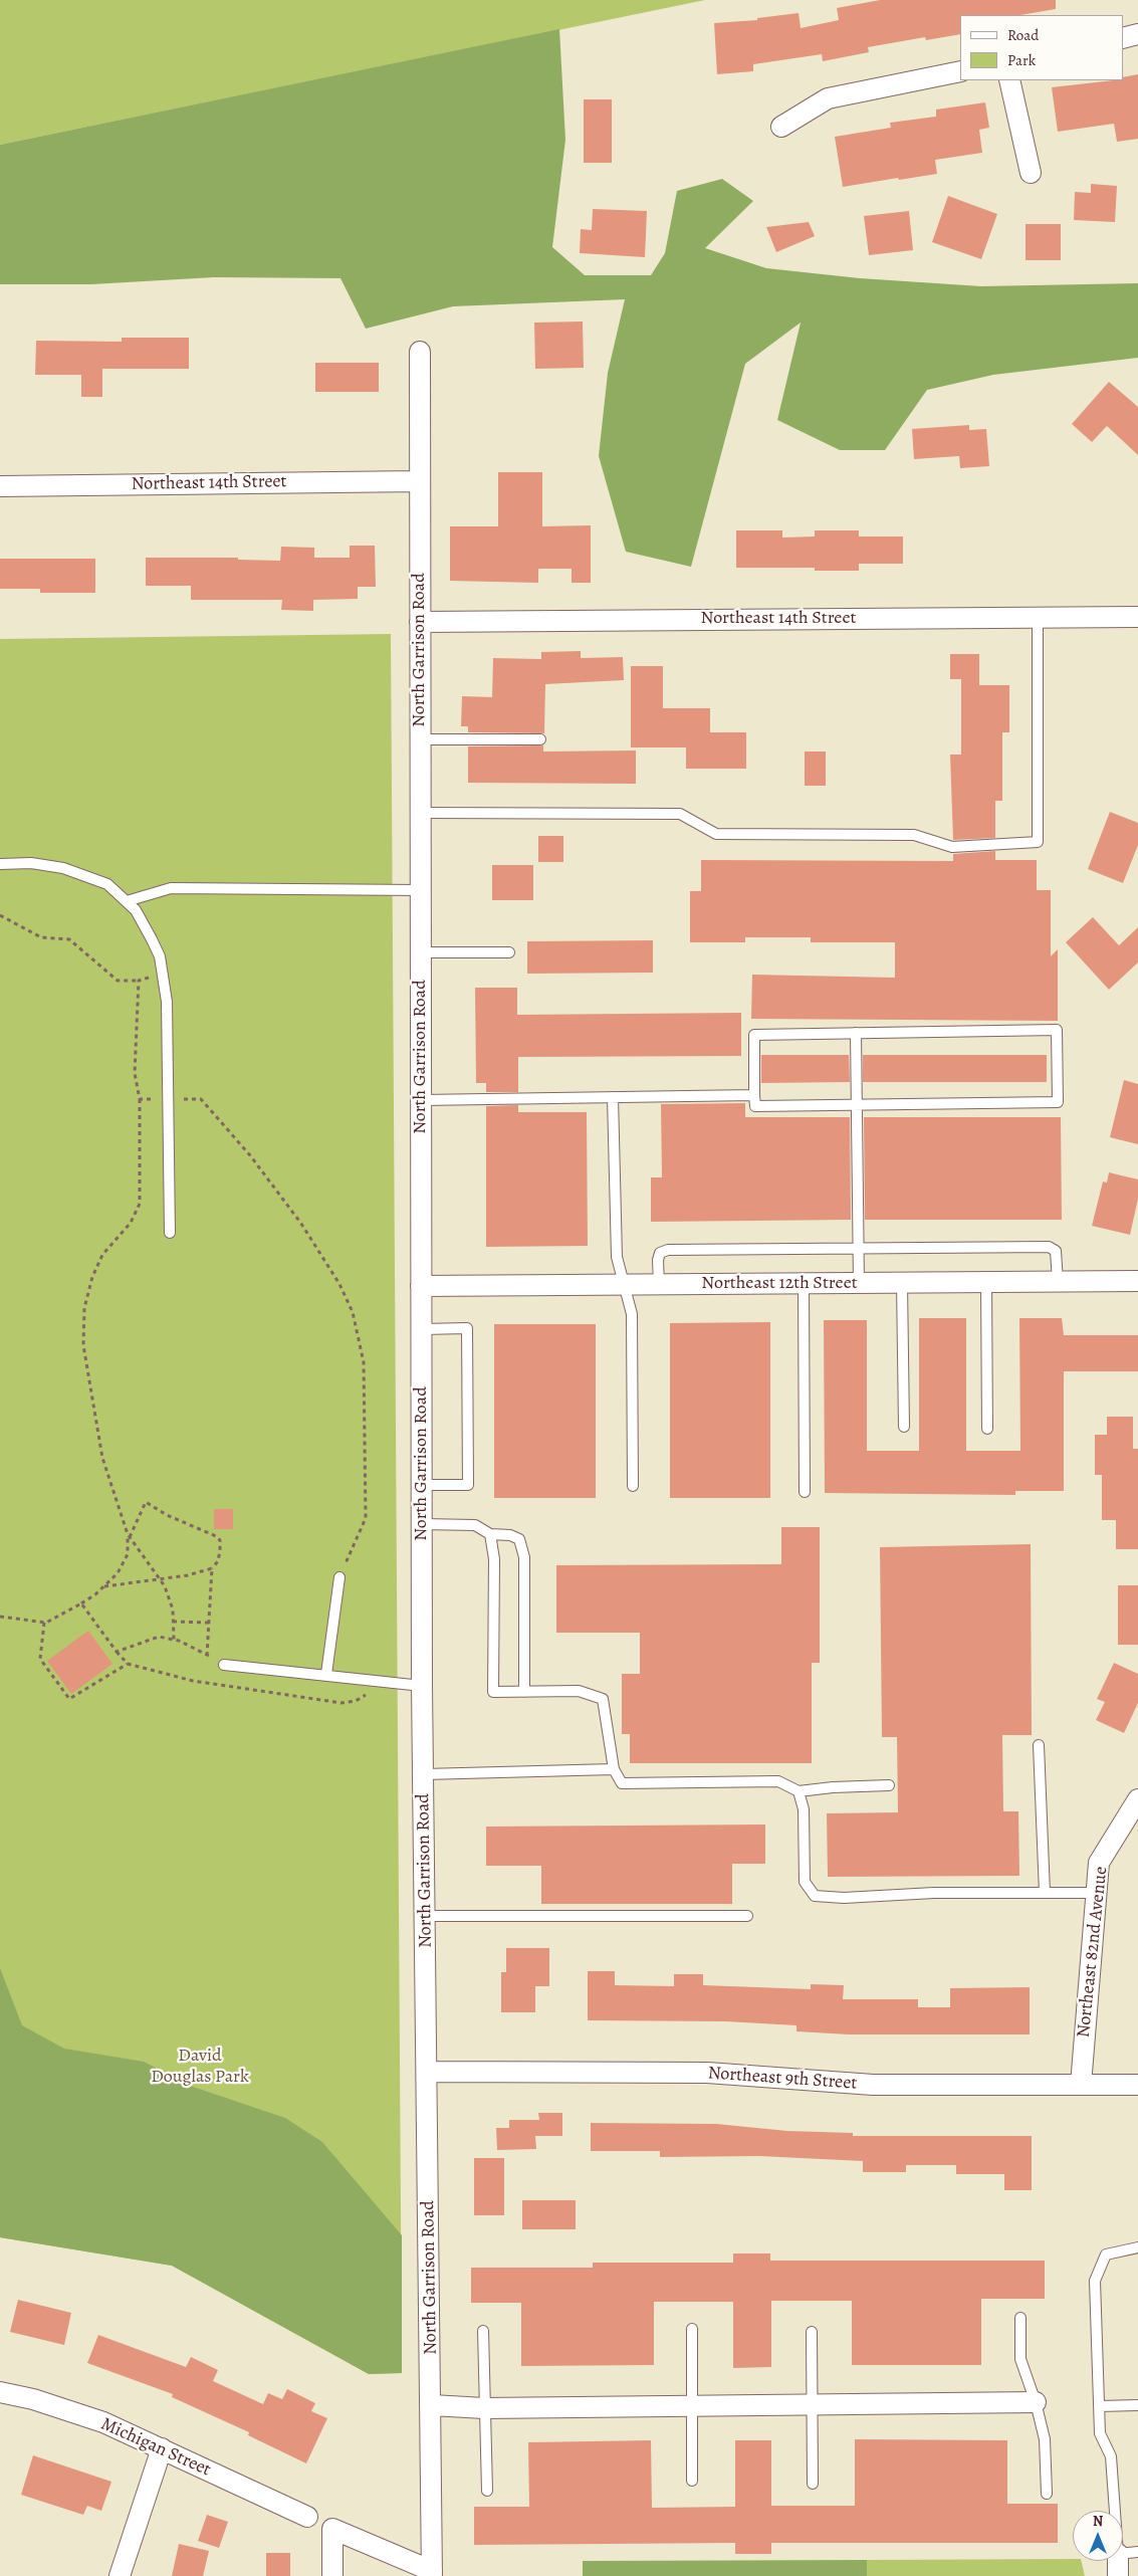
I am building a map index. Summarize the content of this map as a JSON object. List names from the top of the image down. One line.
{"streets":{"street":["Northeast 14th Street","North Garrison Road","Northeast 12th Street","Northeast 82nd Avenue","Northeast 9th Street","Michigan Street"]},"crossings":[["Northeast 14th Street","North Garrison Road"],["North Garrison Road","Northeast 12th Street"],["North Garrison Road","Northeast 9th Street"],["Northeast 82nd Avenue","Northeast 9th Street"]],"parks":["David Douglas Park"],"legend":["Road","Park"],"north":"top"}
